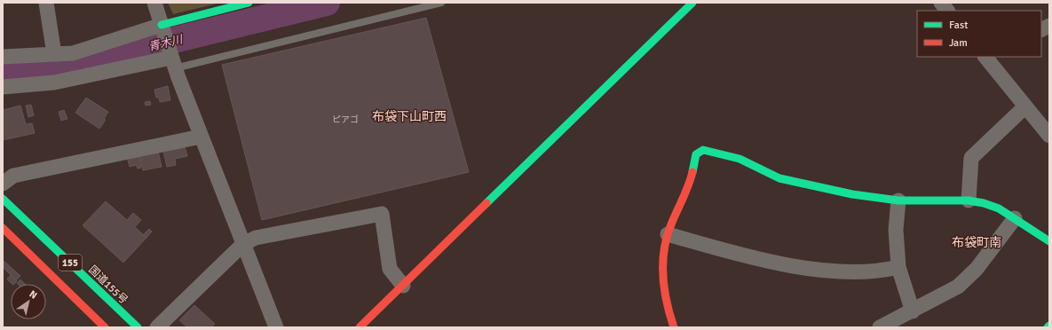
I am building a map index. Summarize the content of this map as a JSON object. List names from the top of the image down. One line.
{"streets":{"main road":["155","国道155号"]},"districts":["布袋下山町西","布袋町南"],"water":["青木川"],"house_numbers":["ピアゴ"],"legend":["Fast","Jam"],"north":"top right"}
